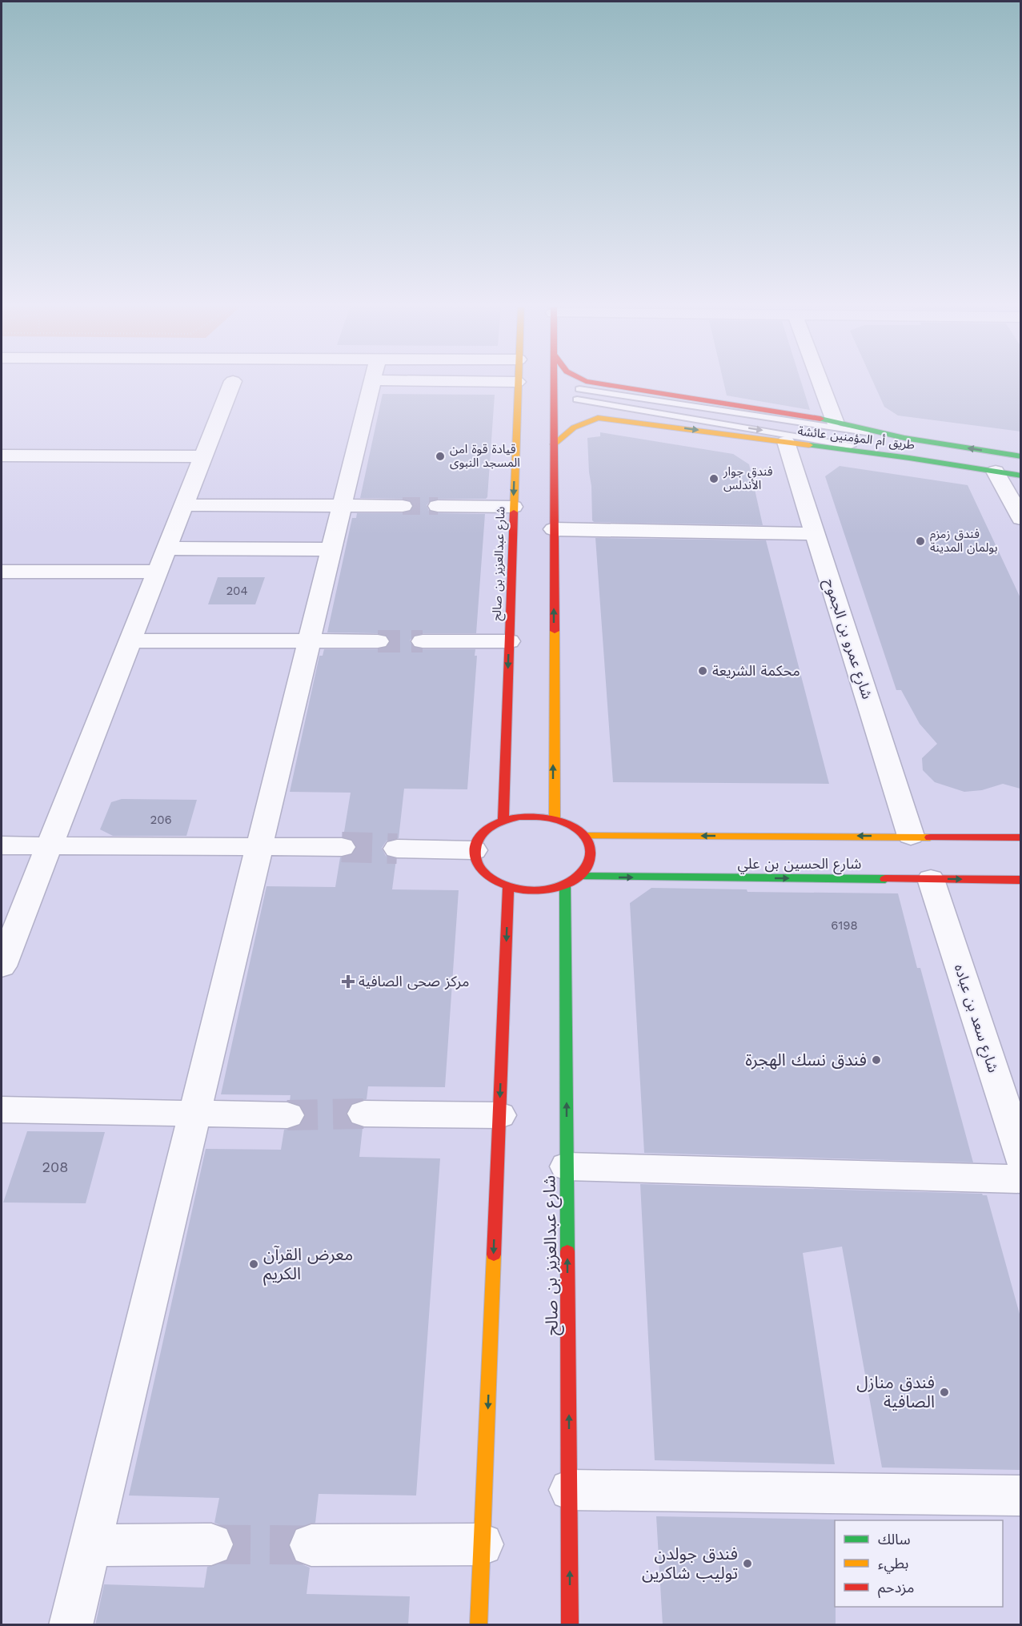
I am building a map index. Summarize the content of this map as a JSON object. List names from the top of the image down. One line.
{"streets":{"main road":["طريق أم المؤمنين عائشة","شارع عبدالعزيز بن صالح","شارع الحسين بن علي"],"street":["شارع عمرو بن الجموح","شارع سعد بن عباده"]},"crossings":[["طريق أم المؤمنين عائشة","شارع عمرو بن الجموح"],["شارع عبدالعزيز بن صالح","شارع الحسين بن علي"],["شارع عمرو بن الجموح","شارع الحسين بن علي"],["شارع الحسين بن علي","شارع سعد بن عباده"]],"places":{"other":["قيادة قوة امن المسجد النبوى","فندق جوار الأندلس","فندق زمزم بولمان المدينة","محكمة الشريعة","فندق نسك الهجرة","معرض القرآن الكريم","فندق منازل الصافية","فندق جولدن توليب شاكرين"],"health":["مركز صحى الصافية"]},"house_numbers":["204","206","6198","208"],"legend":["سالك","بطيء","مزدحم"]}
